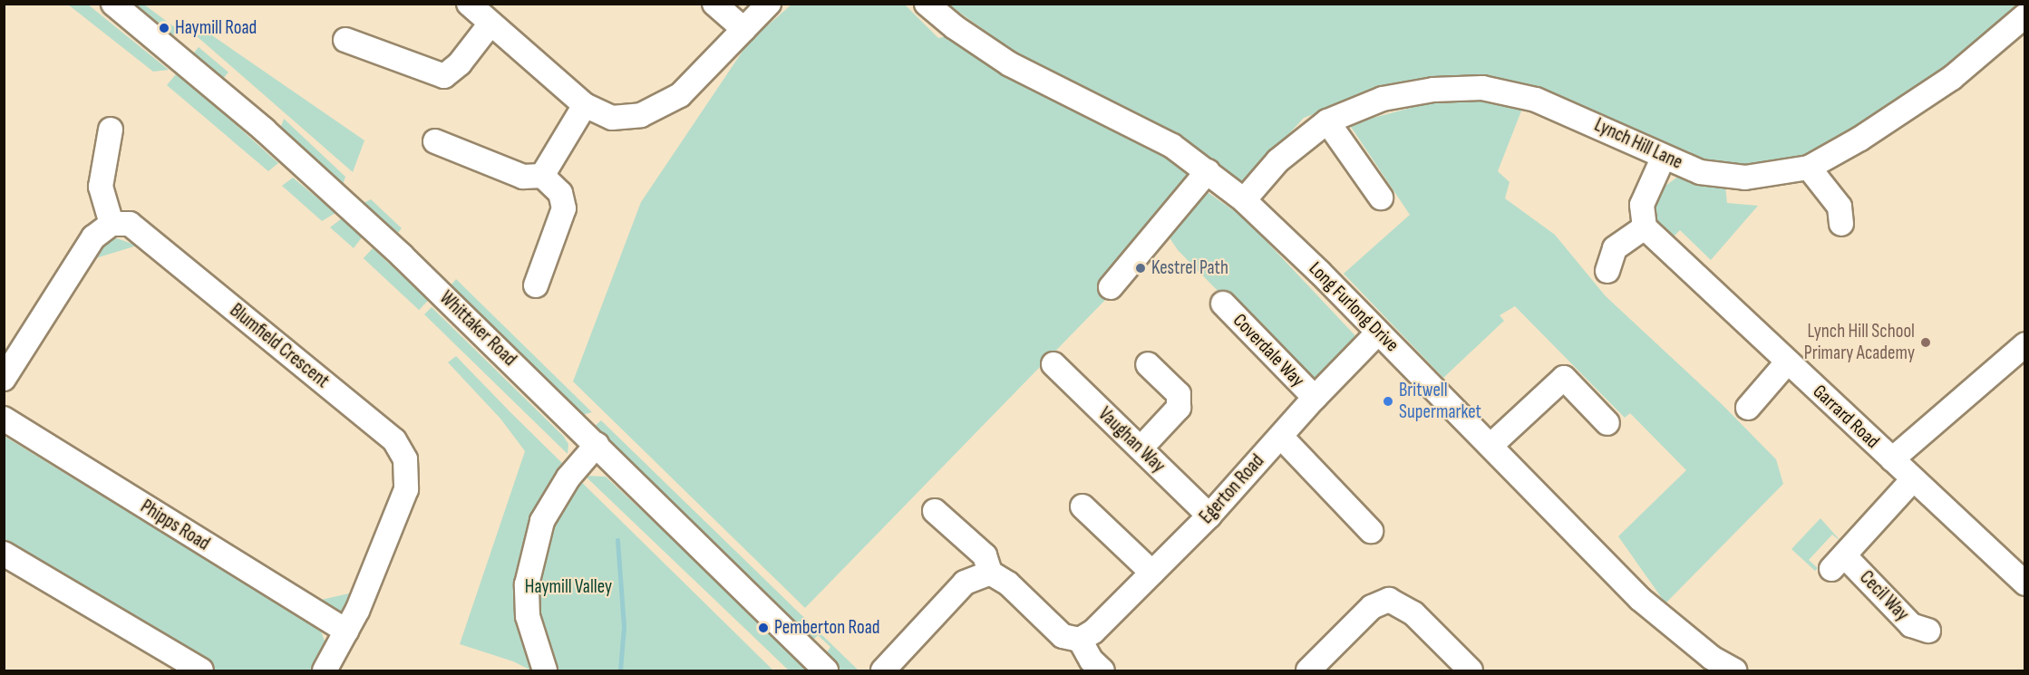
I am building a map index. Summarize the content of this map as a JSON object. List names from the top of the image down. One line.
{"streets":{"street":["Lynch Hill Lane","Long Furlong Drive","Whittaker Road","Blumfield Crescent","Coverdale Way","Garrard Road","Vaughan Way","Egerton Road","Phipps Road","Cecil Way"]},"crossings":[["Lynch Hill Lane","Long Furlong Drive"],["Long Furlong Drive","Egerton Road"],["Blumfield Crescent","Phipps Road"],["Coverdale Way","Egerton Road"],["Garrard Road","Cecil Way"],["Vaughan Way","Egerton Road"]],"parks":["Haymill Valley"],"places":["Haymill Road","Kestrel Path","Lynch Hill School Primary Academy","Britwell Supermarket","Pemberton Road"]}
